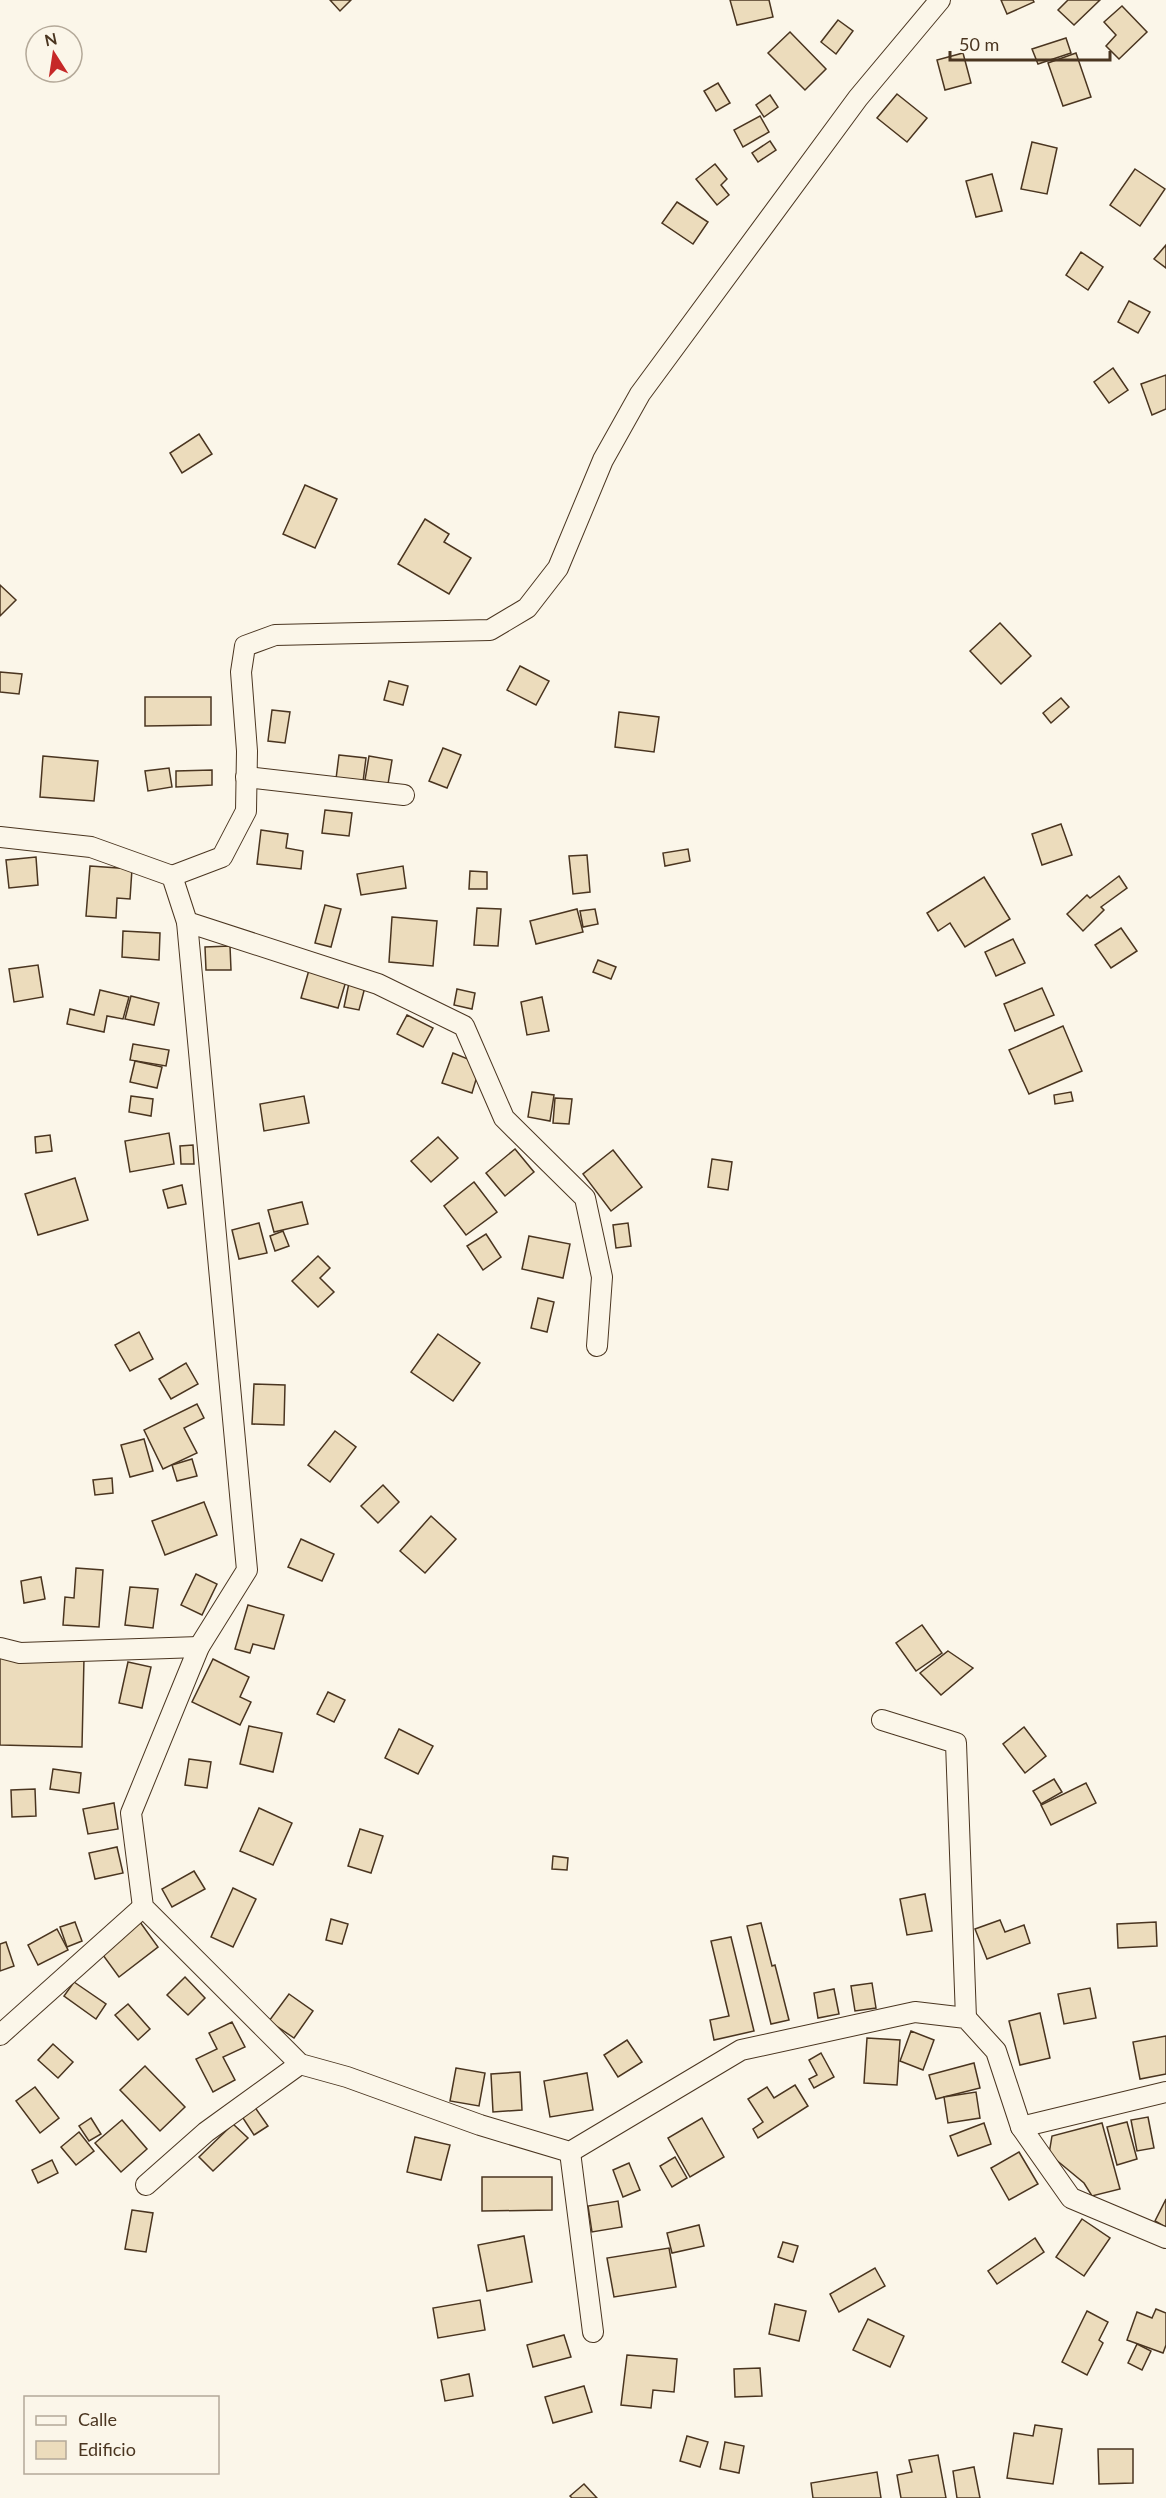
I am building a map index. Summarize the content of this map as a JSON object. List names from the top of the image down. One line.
{"legend":["Calle","Edificio"],"scale_bar":"50 m","north":"top"}
